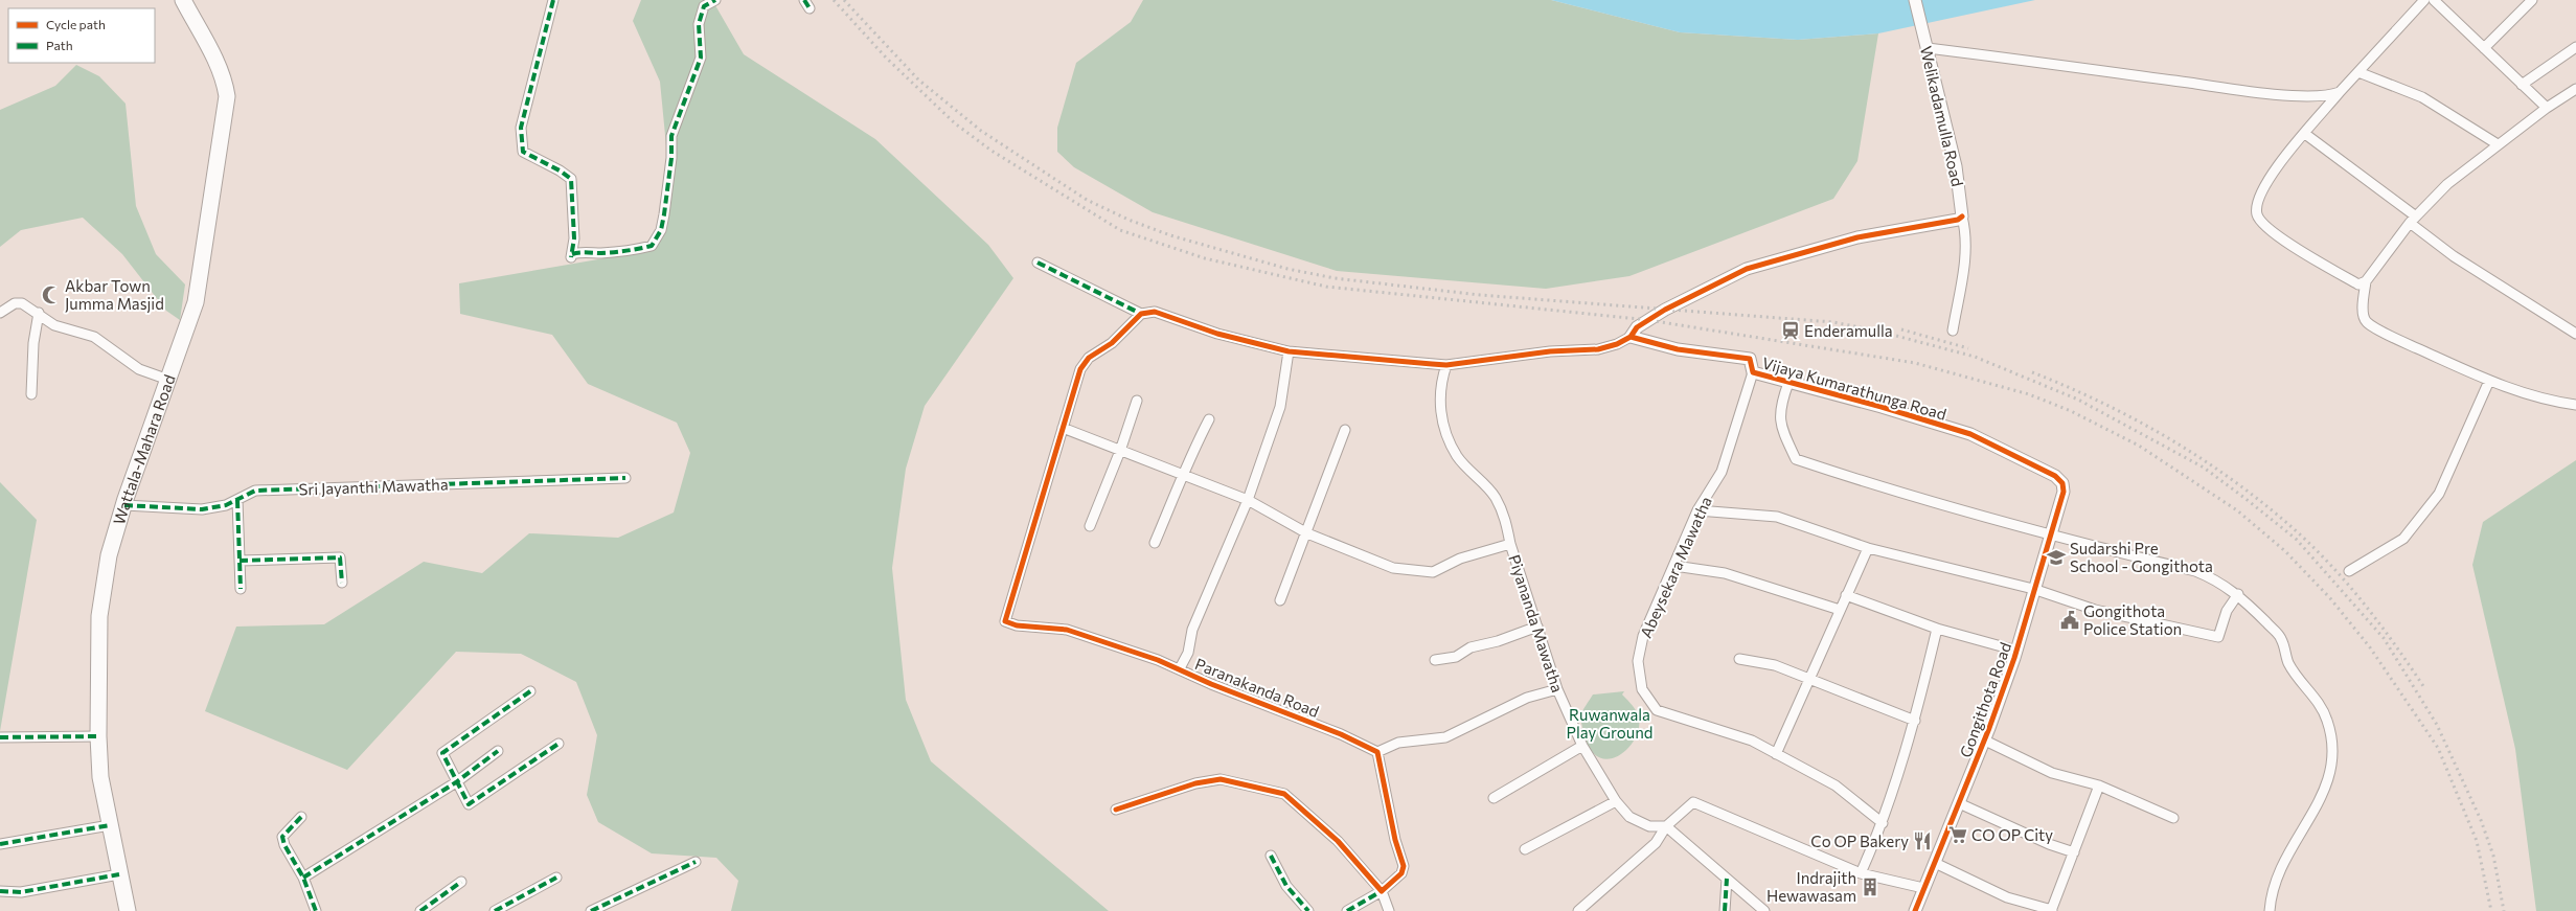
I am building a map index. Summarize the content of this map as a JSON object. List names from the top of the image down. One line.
{"streets":{"main road":["Wattala-Mahara Road"],"street":["Welikadamulla Road","Vijaya Kumarathunga Road","Sri Jayanthi Mawatha","Abeysekara Mawatha","Piyananda Mawatha","Paranakanda Road","Gongithota Road"]},"crossings":[["Vijaya Kumarathunga Road","Abeysekara Mawatha"],["Vijaya Kumarathunga Road","Gongithota Road"],["Wattala-Mahara Road","Sri Jayanthi Mawatha"]],"parks":["Ruwanwala Play Ground"],"places":{"mosque":["Akbar Town Jumma Masjid"],"station":["Enderamulla"],"school or university":["Sudarshi Pre School - Gongithota"],"public building":["Gongithota Police Station"],"supermarket":["CO OP City"],"restaurant":["Co OP Bakery"],"building":["Indrajith Hewawasam"]},"legend":["Cycle path","Path"]}
